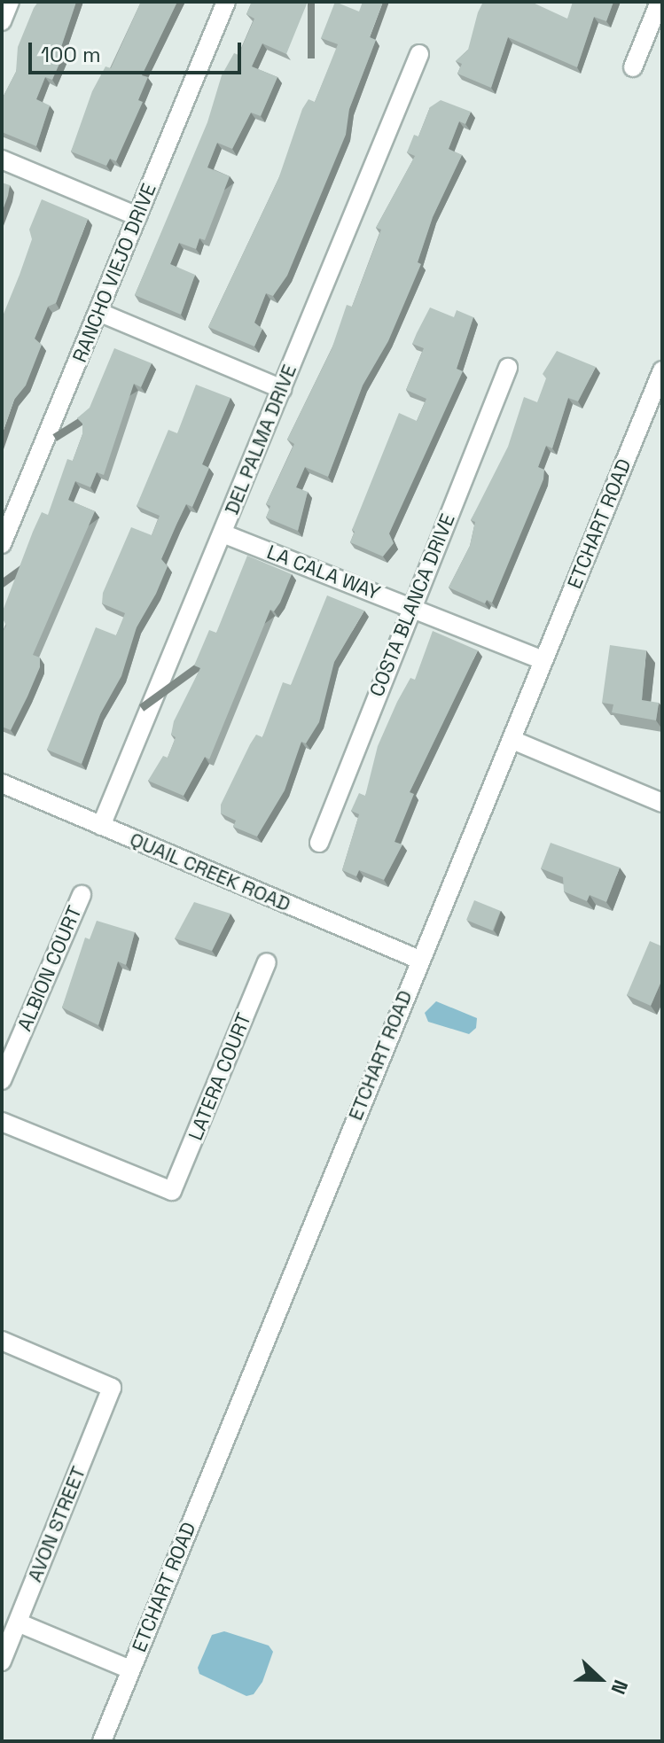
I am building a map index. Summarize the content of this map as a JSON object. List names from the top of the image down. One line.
{"streets":{"street":["RANCHO VIEJO DRIVE","DEL PALMA DRIVE","ETCHART ROAD","LA CALA WAY","COSTA BLANCA DRIVE","QUAIL CREEK ROAD","ALBION COURT","LATERA COURT","AVON STREET"]},"crossings":[["DEL PALMA DRIVE","LA CALA WAY"],["DEL PALMA DRIVE","QUAIL CREEK ROAD"],["ETCHART ROAD","LA CALA WAY"],["ETCHART ROAD","QUAIL CREEK ROAD"],["LA CALA WAY","COSTA BLANCA DRIVE"]],"scale_bar":"100 m","north":"right"}
